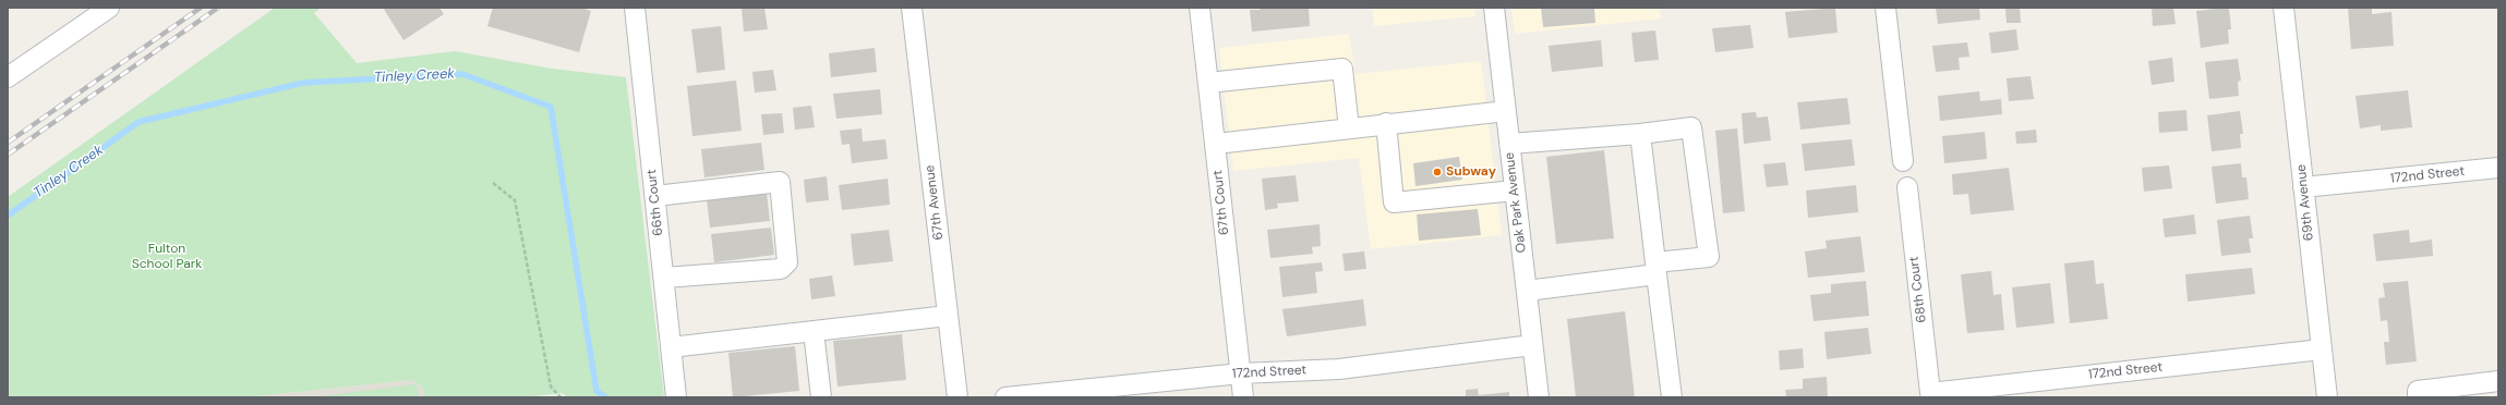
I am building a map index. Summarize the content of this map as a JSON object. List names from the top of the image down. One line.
{"streets":{"street":["172nd Street","66th Court","67th Avenue","67th Court","Oak Park Avenue","69th Avenue","68th Court"]},"crossings":[["172nd Street","67th Court"],["172nd Street","Oak Park Avenue"],["172nd Street","69th Avenue"],["172nd Street","68th Court"]],"water":["Tinley Creek"],"parks":["Fulton School Park"],"places":["Subway"]}
